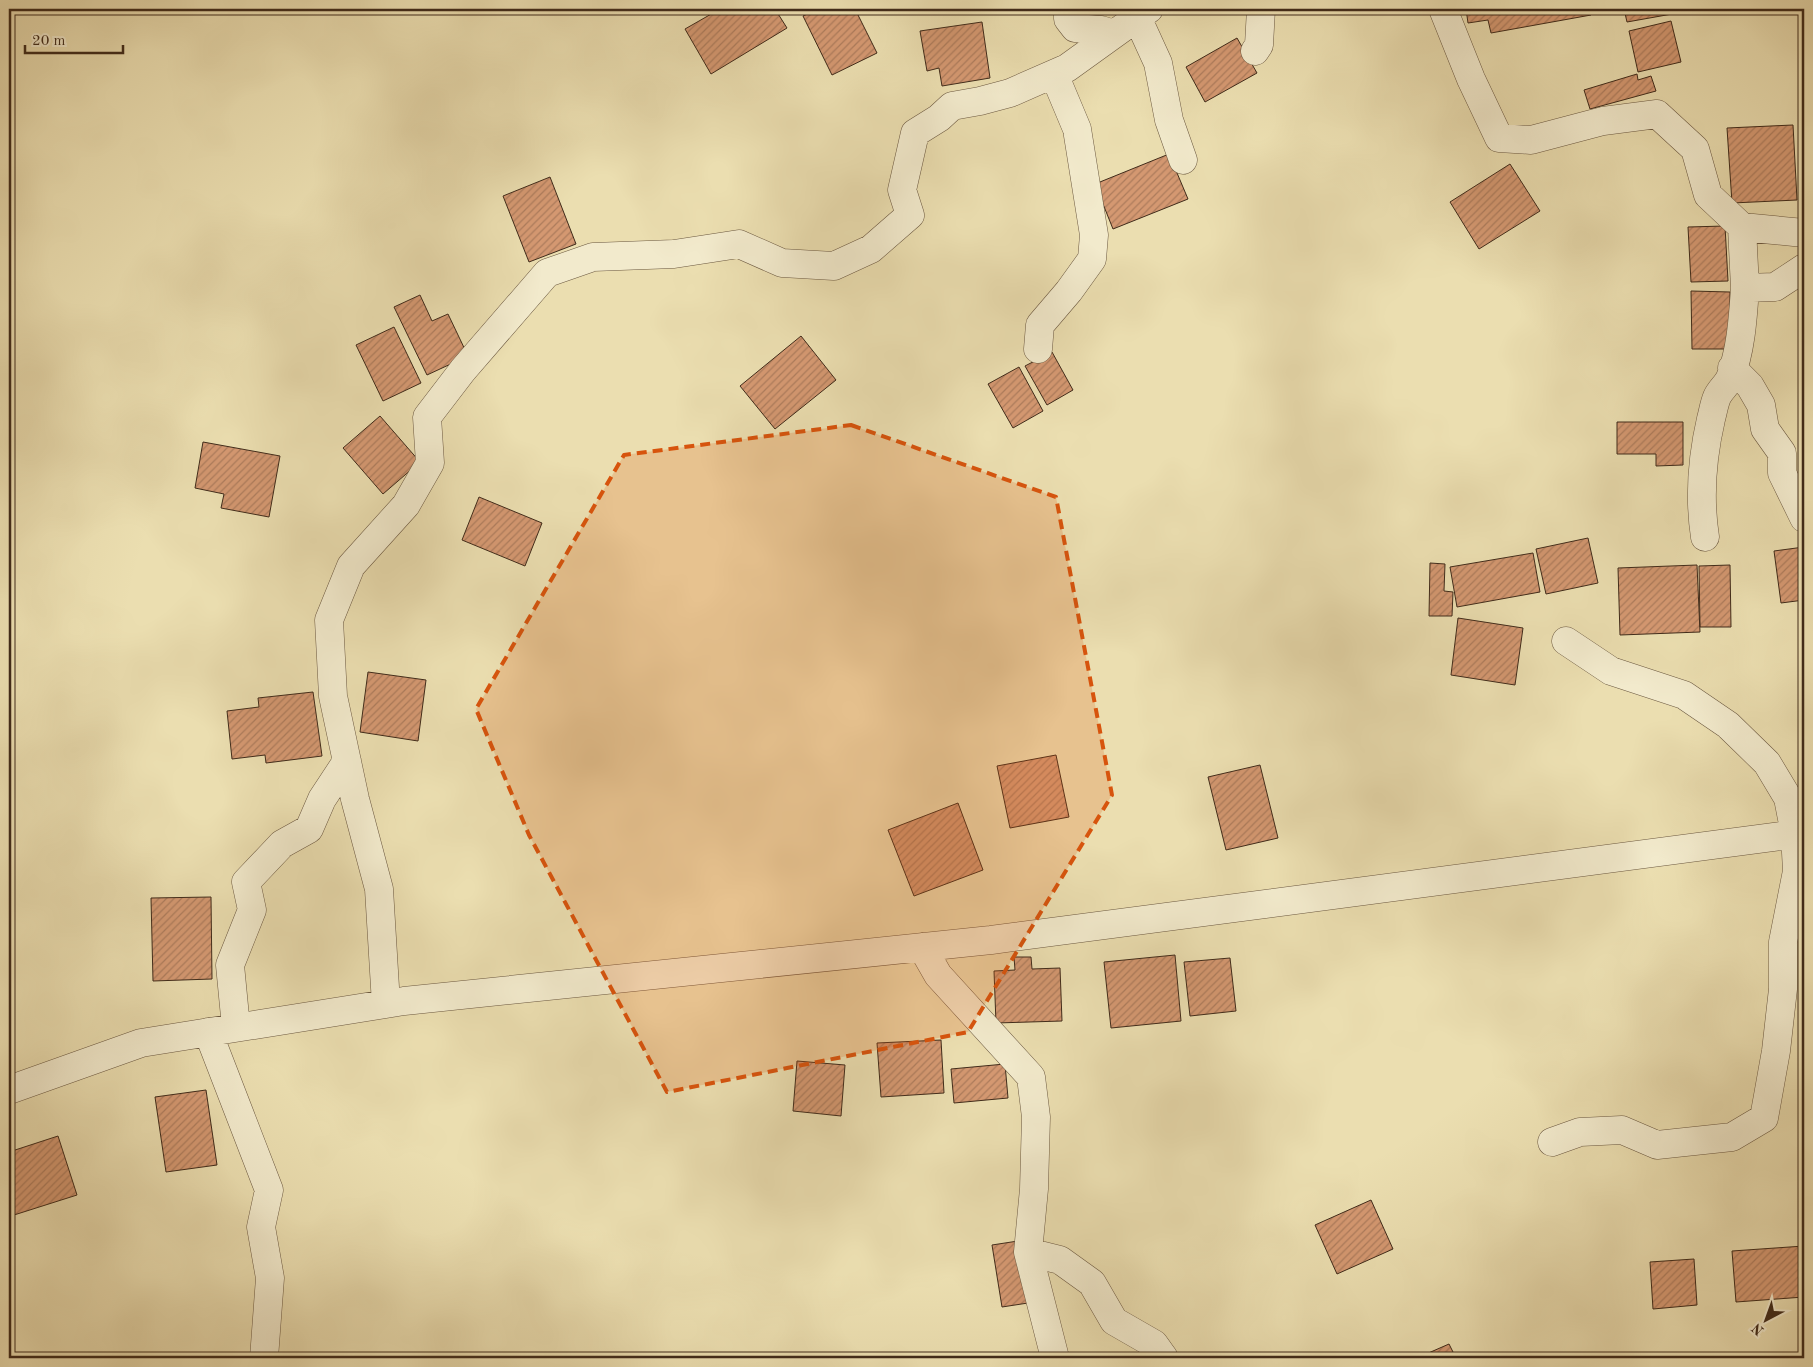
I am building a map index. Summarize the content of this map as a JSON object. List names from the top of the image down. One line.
{"scale_bar":"20 m","north":"bottom left"}
